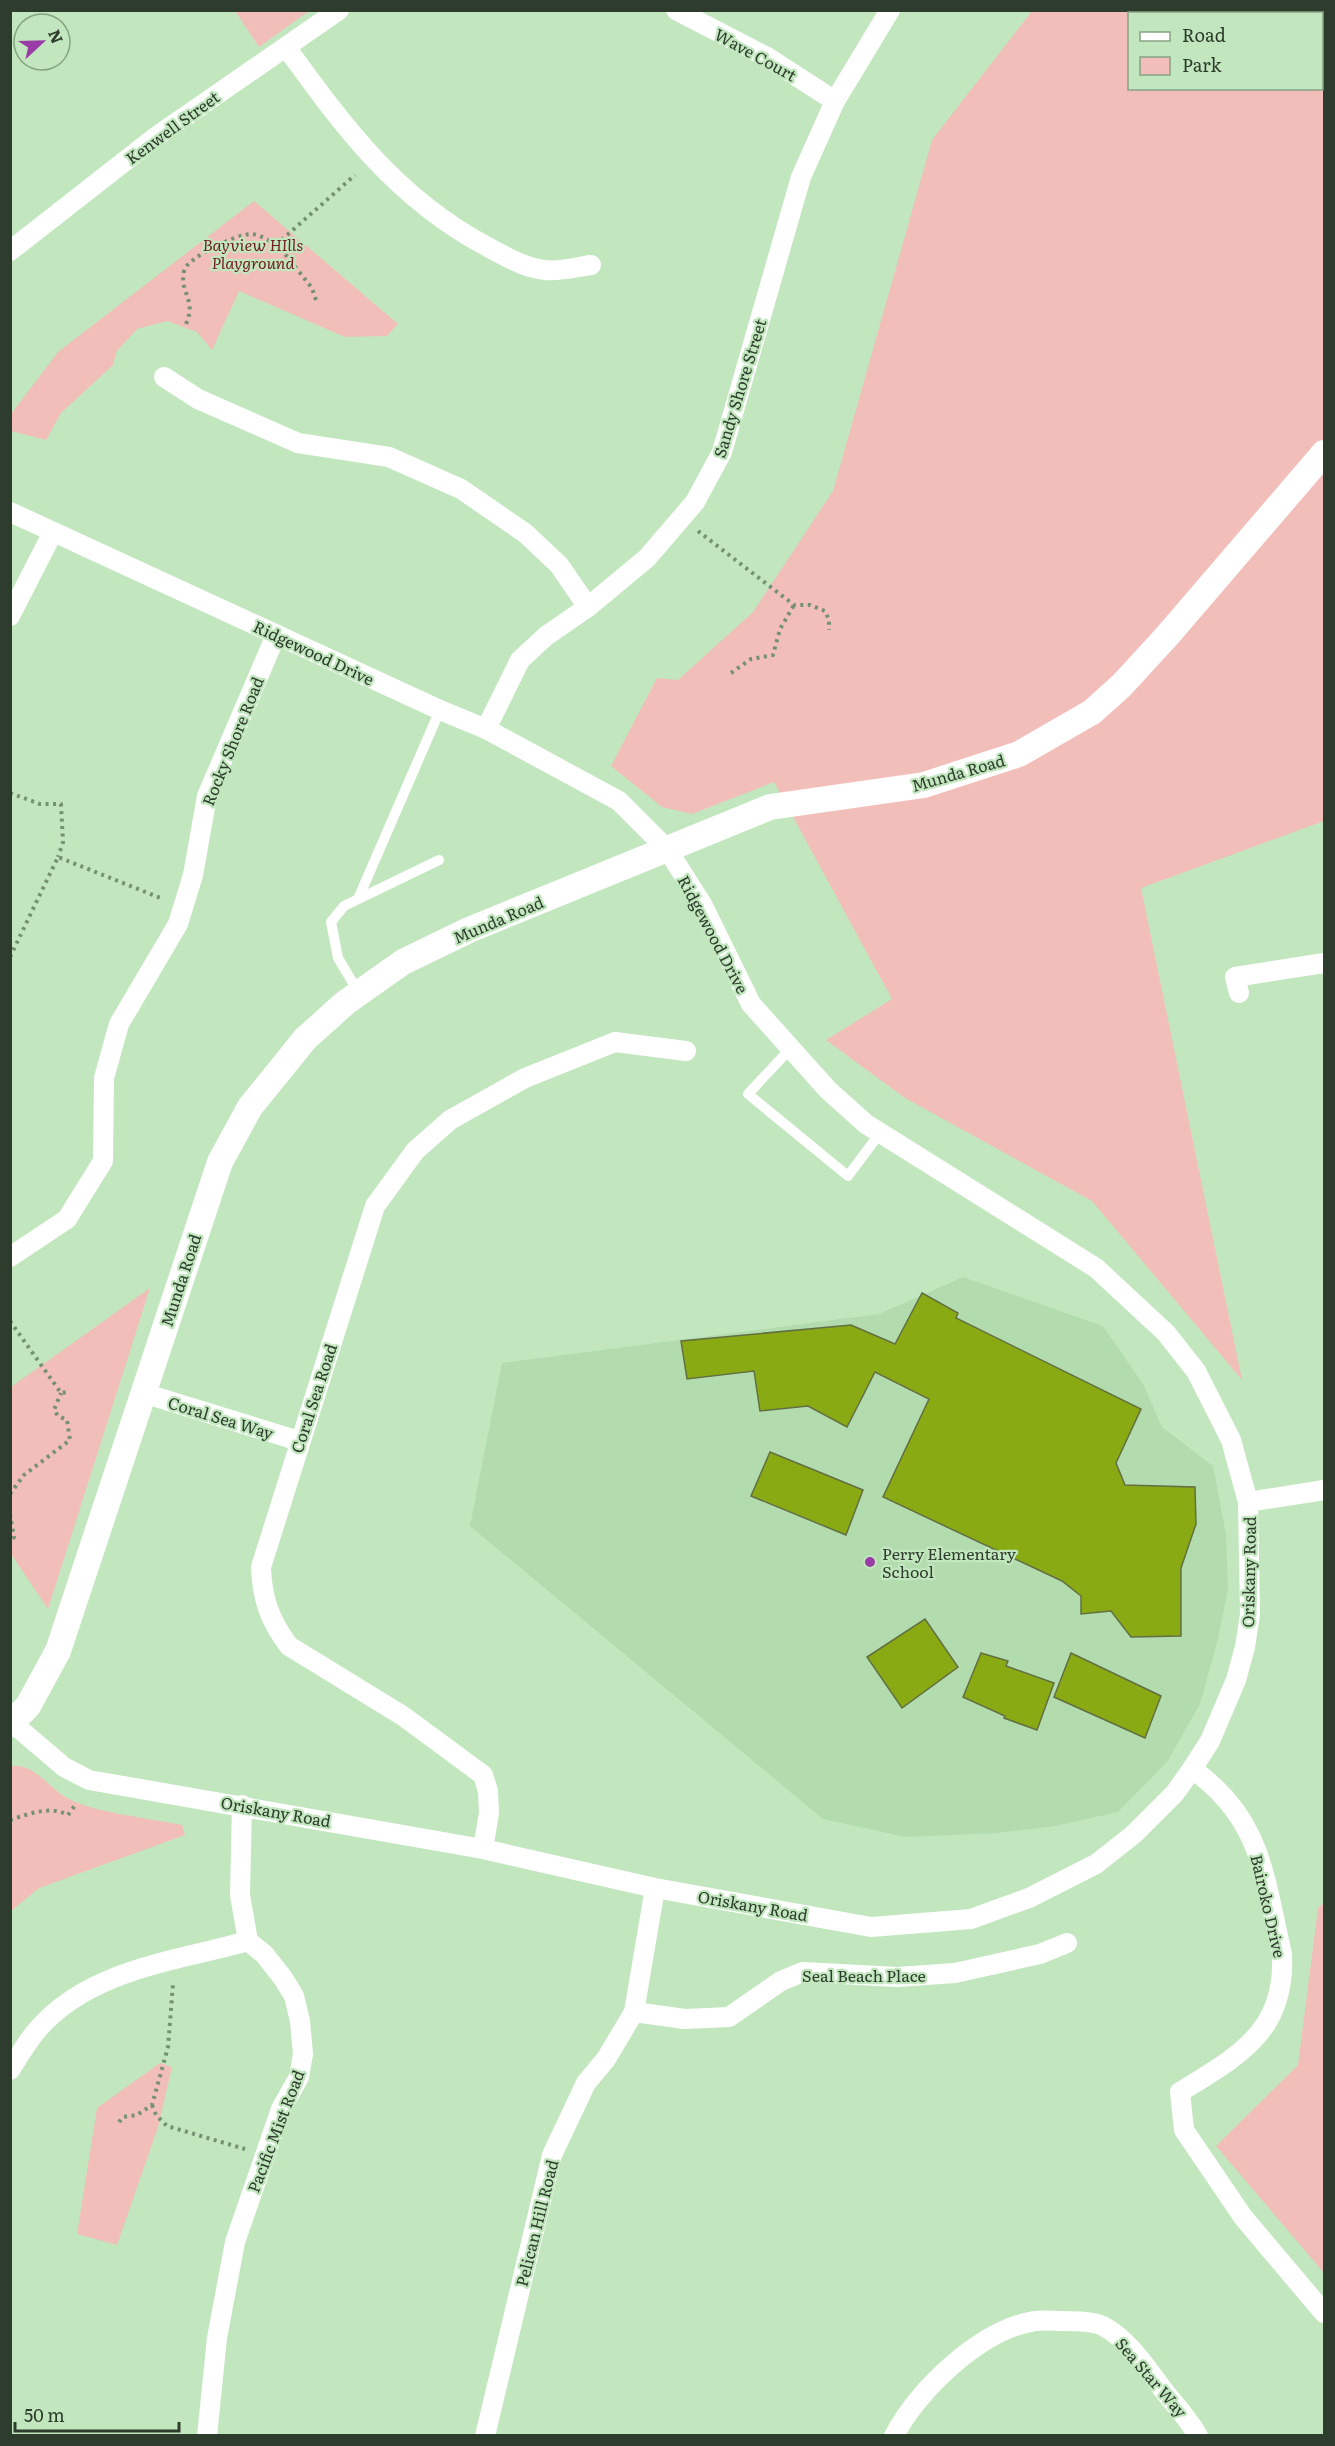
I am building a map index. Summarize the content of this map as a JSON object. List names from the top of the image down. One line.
{"streets":{"street":["Wave Court","Kenwell Street","Sandy Shore Street","Ridgewood Drive","Rocky Shore Road","Munda Road","Coral Sea Road","Coral Sea Way","Oriskany Road","Bairoko Drive","Seal Beach Place","Pacific Mist Road","Pelican Hill Road","Sea Star Way"]},"crossings":[["Wave Court","Sandy Shore Street"],["Sandy Shore Street","Ridgewood Drive"],["Ridgewood Drive","Rocky Shore Road"],["Ridgewood Drive","Munda Road"],["Ridgewood Drive","Oriskany Road"],["Munda Road","Coral Sea Way"],["Munda Road","Oriskany Road"],["Coral Sea Road","Coral Sea Way"],["Coral Sea Road","Oriskany Road"],["Oriskany Road","Bairoko Drive"],["Oriskany Road","Pelican Hill Road"],["Seal Beach Place","Pelican Hill Road"]],"parks":["Bayview HIlls Playground"],"places":["Perry Elementary School"],"legend":["Road","Park"],"scale_bar":"50 m","north":"right"}
